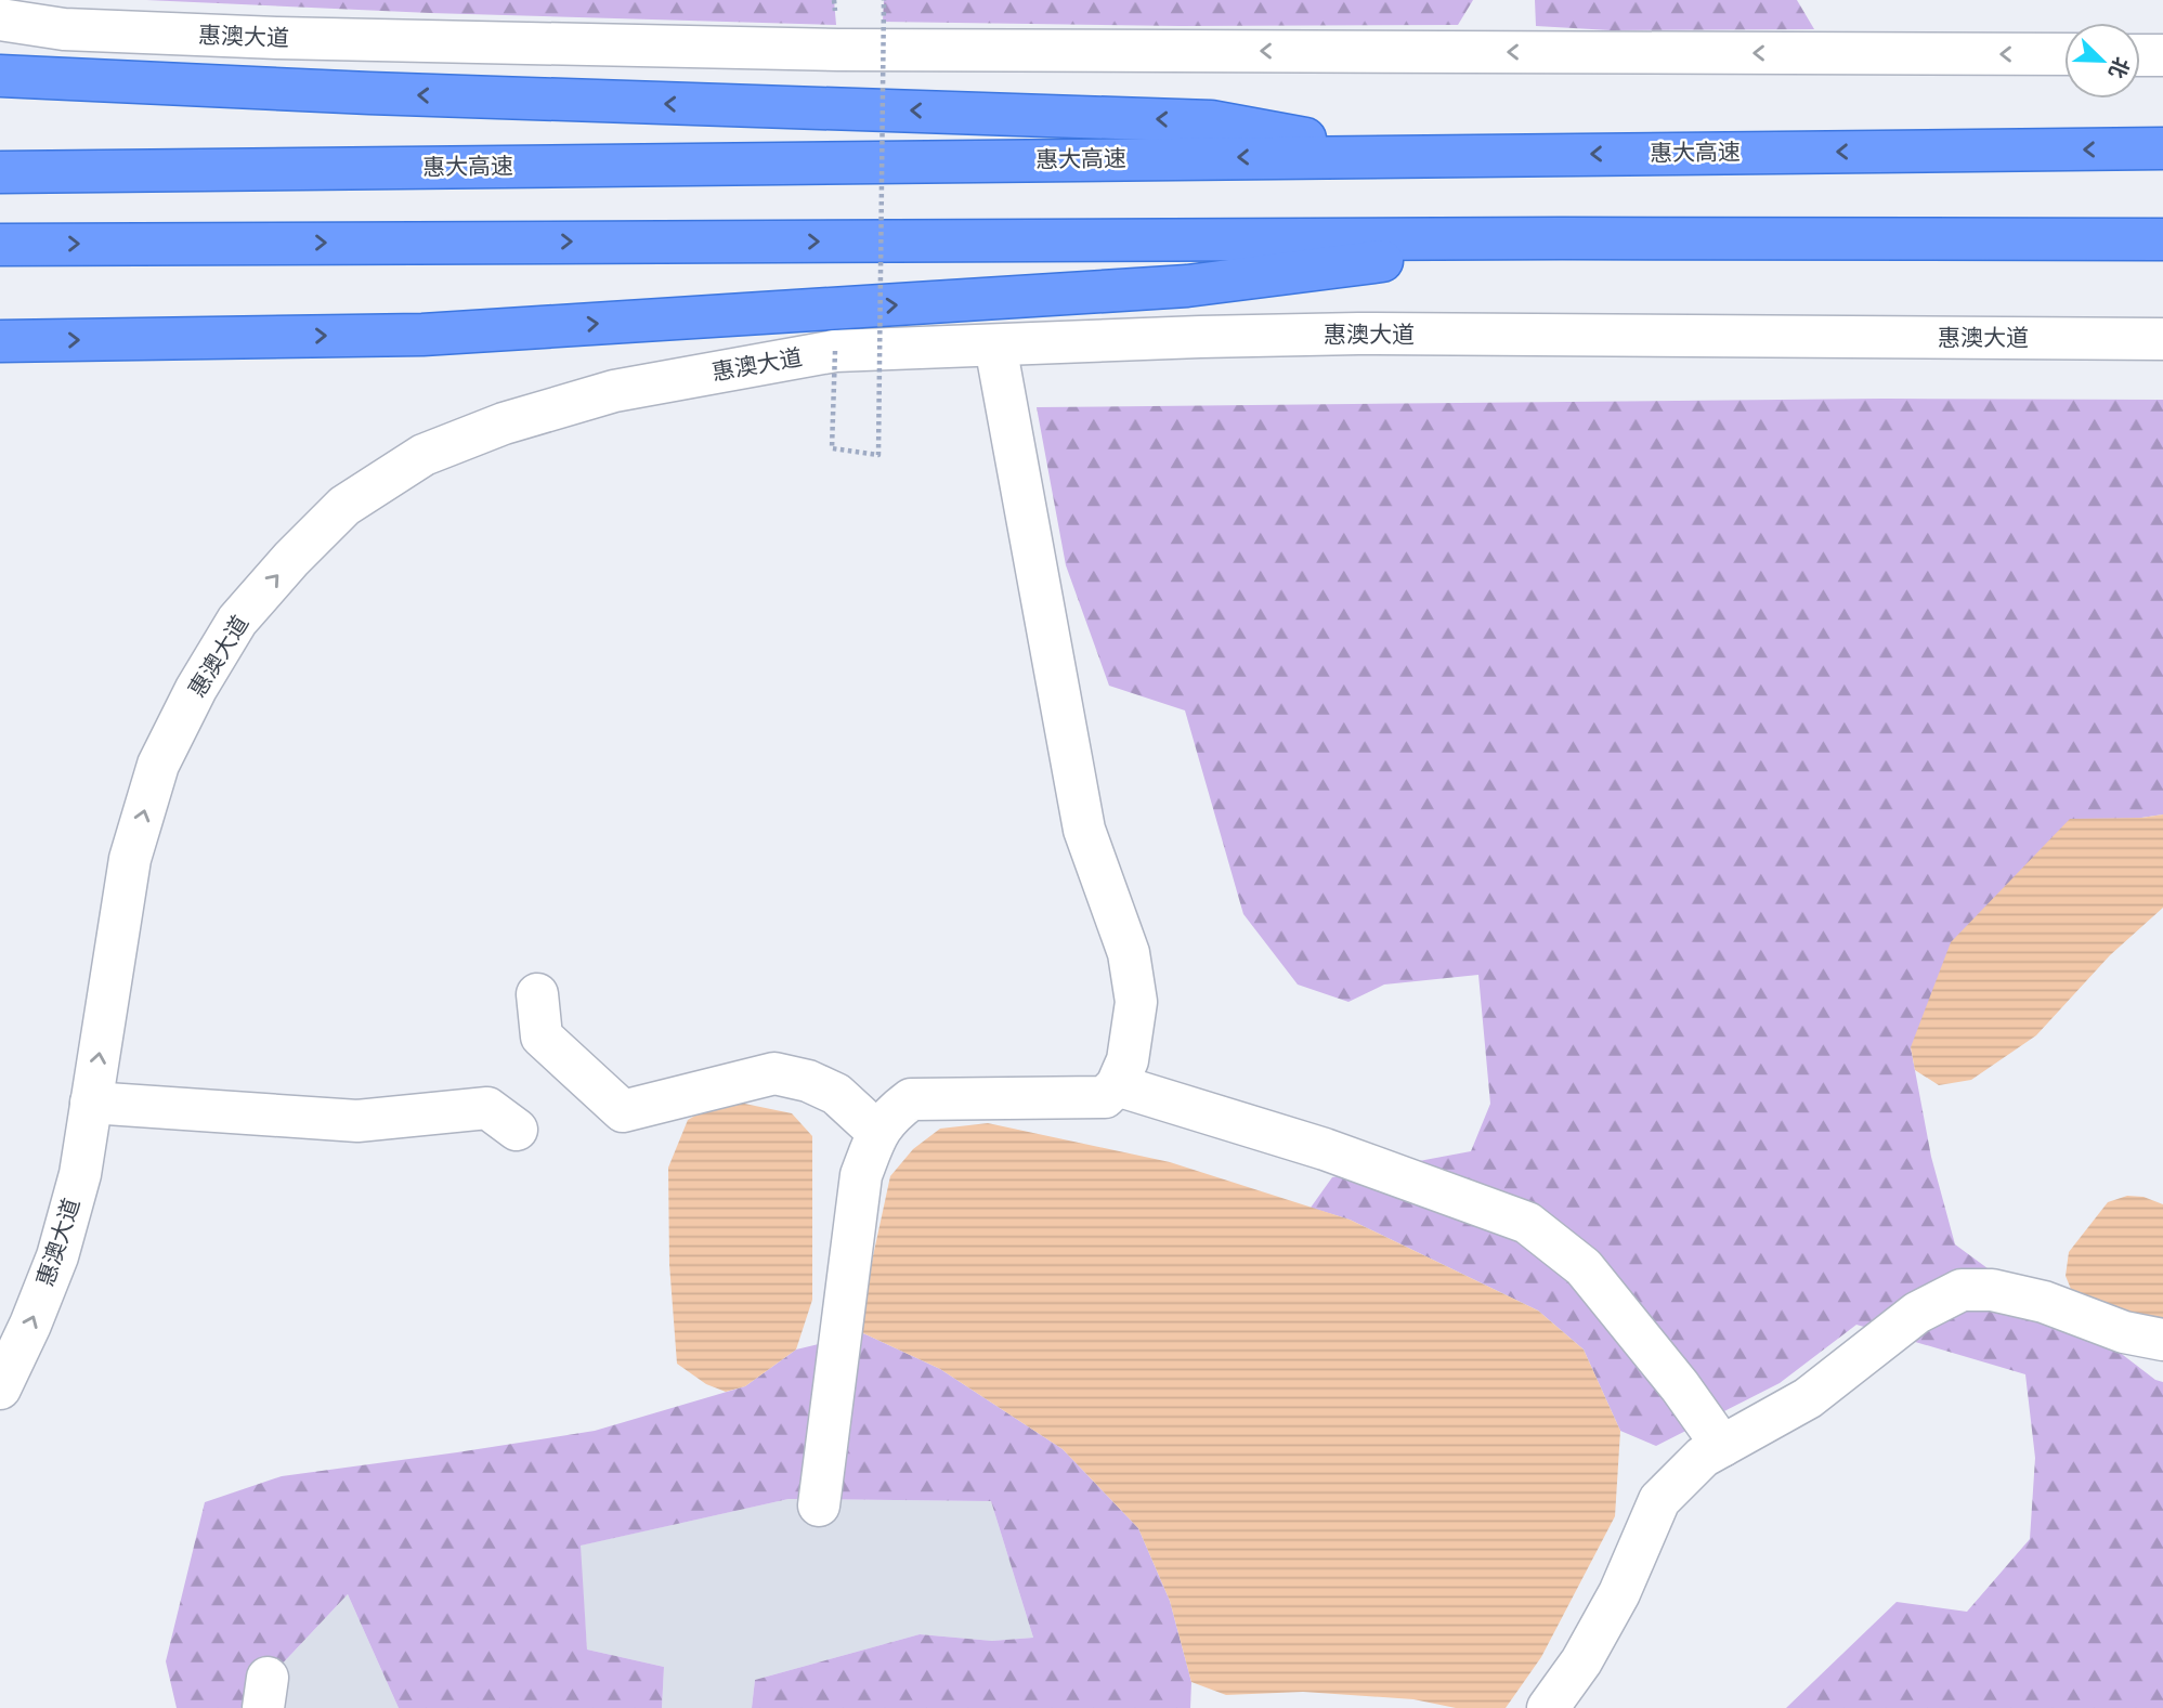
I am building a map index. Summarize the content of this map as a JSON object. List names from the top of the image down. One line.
{"streets":{"highway":["惠大高速"],"street":["惠澳大道"]},"north":"bottom right"}
